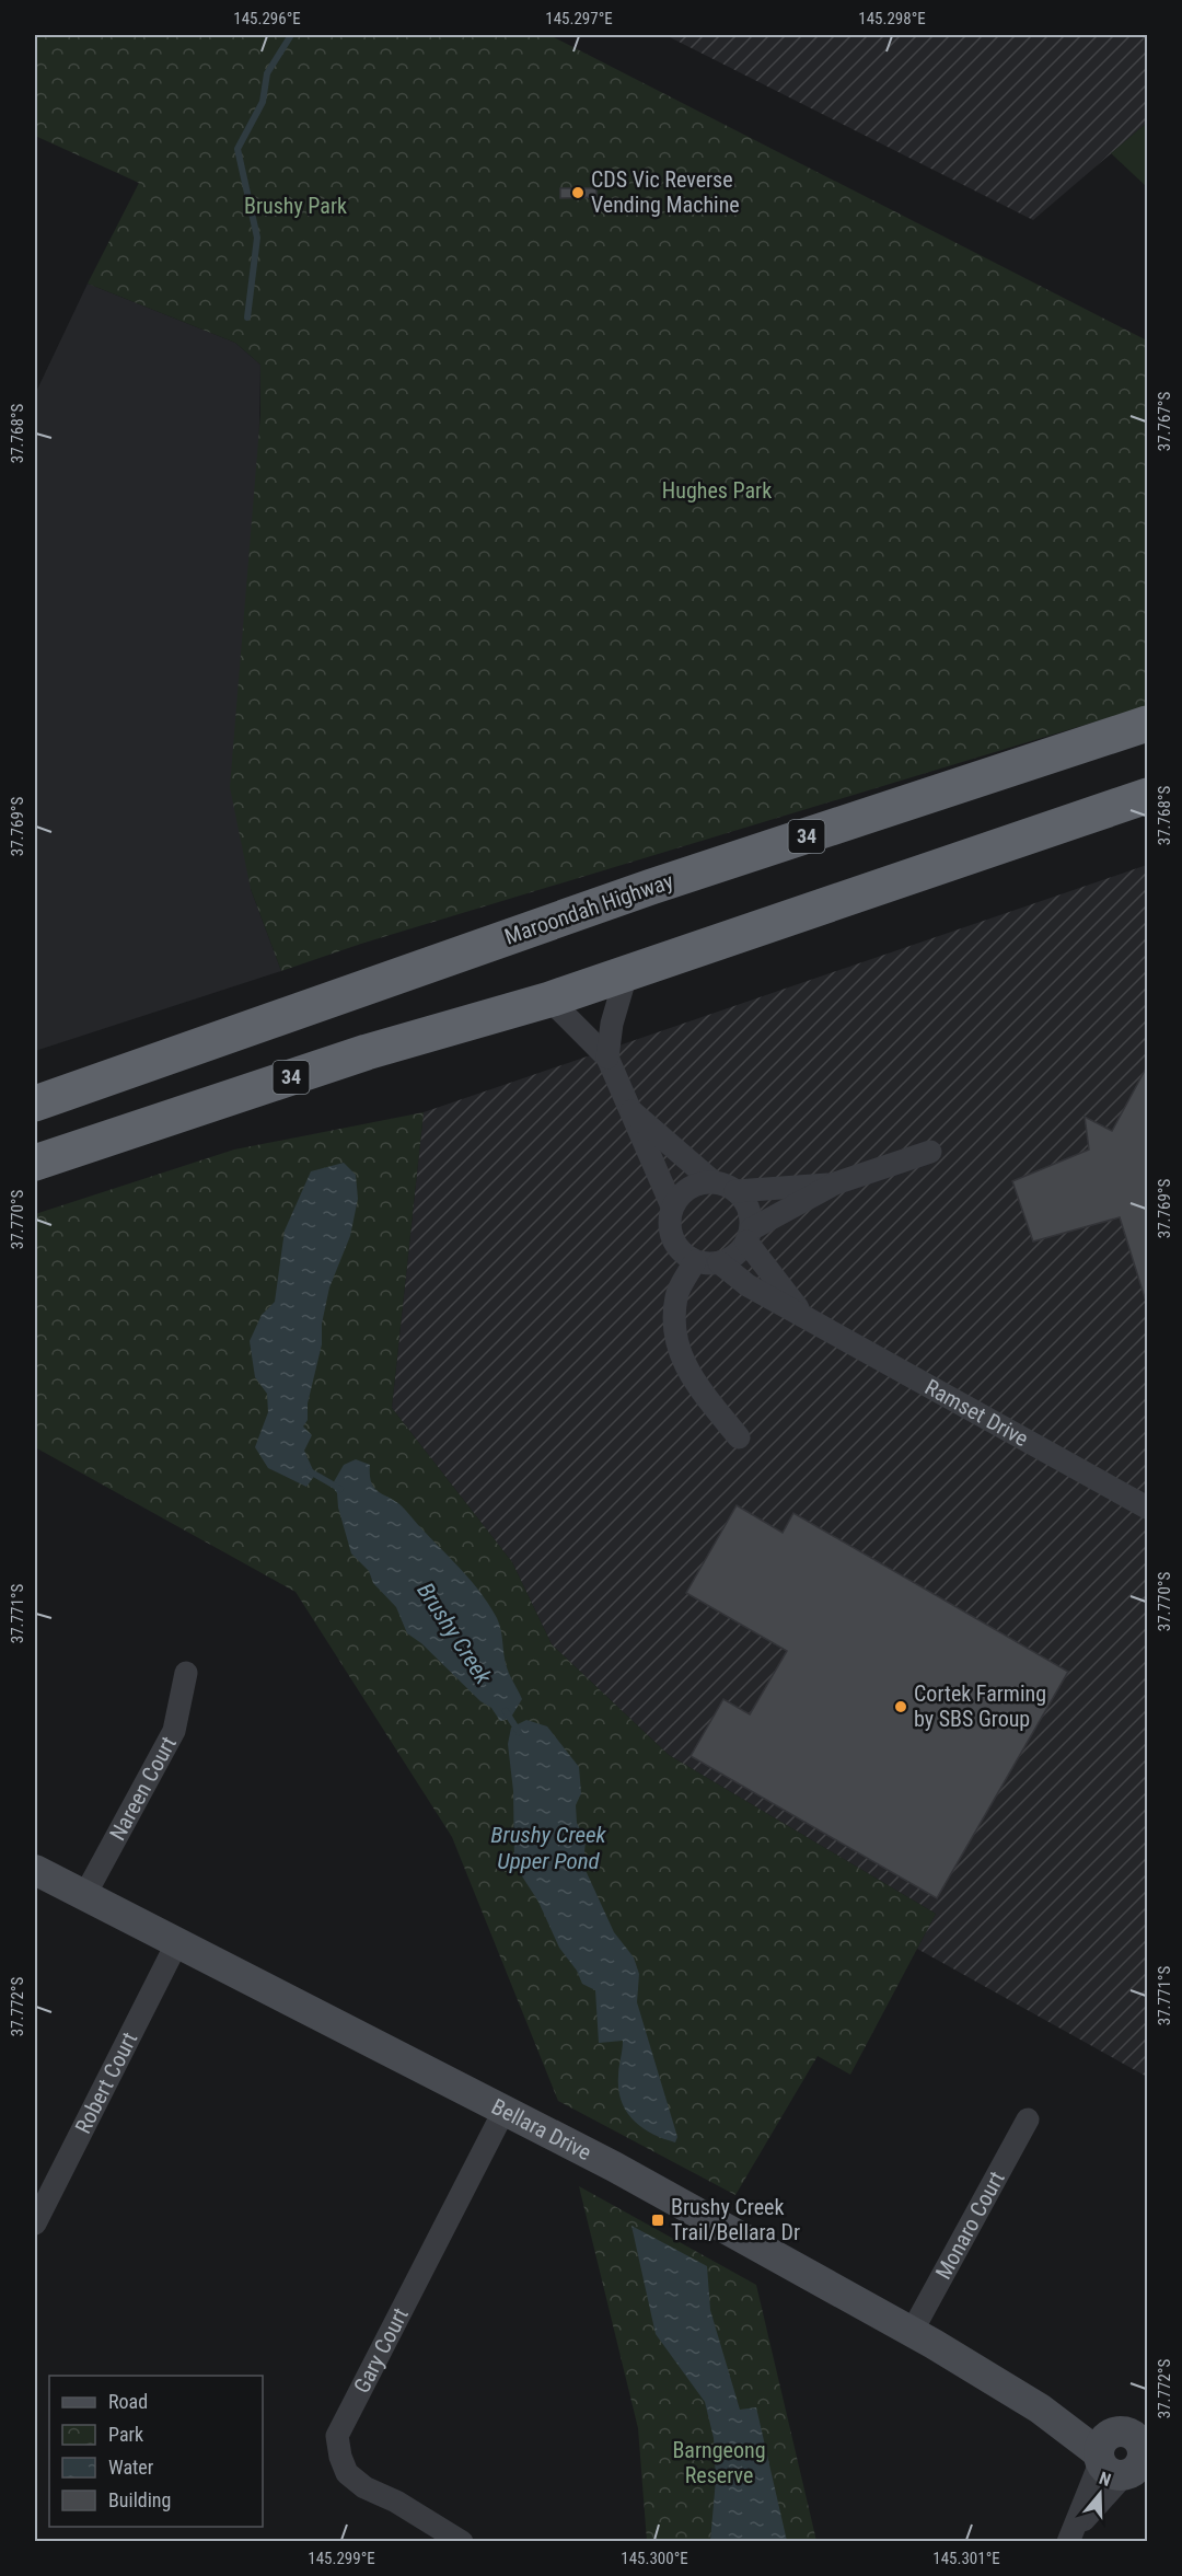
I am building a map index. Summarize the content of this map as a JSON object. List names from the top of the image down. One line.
{"streets":{"highway":["34","Maroondah Highway"],"main road":["Bellara Drive"],"street":["Ramset Drive","Nareen Court","Robert Court","Monaro Court","Gary Court"]},"crossings":[["Nareen Court","Bellara Drive"],["Robert Court","Bellara Drive"],["Bellara Drive","Monaro Court"],["Bellara Drive","Gary Court"]],"water":["Brushy Creek","Brushy Creek Upper Pond"],"parks":["Brushy Park","Hughes Park","Barngeong Reserve"],"places":{"other":["CDS Vic Reverse Vending Machine","Cortek Farming by SBS Group"],"transit":["Brushy Creek Trail/Bellara Dr"]},"legend":["Road","Park","Water","Building"],"north":"top","coordinates":["145.296°E","145.297°E","145.298°E","37.767°S","37.768°S","37.769°S","37.770°S","37.771°S","37.772°S","145.299°E","145.300°E","145.301°E"]}
